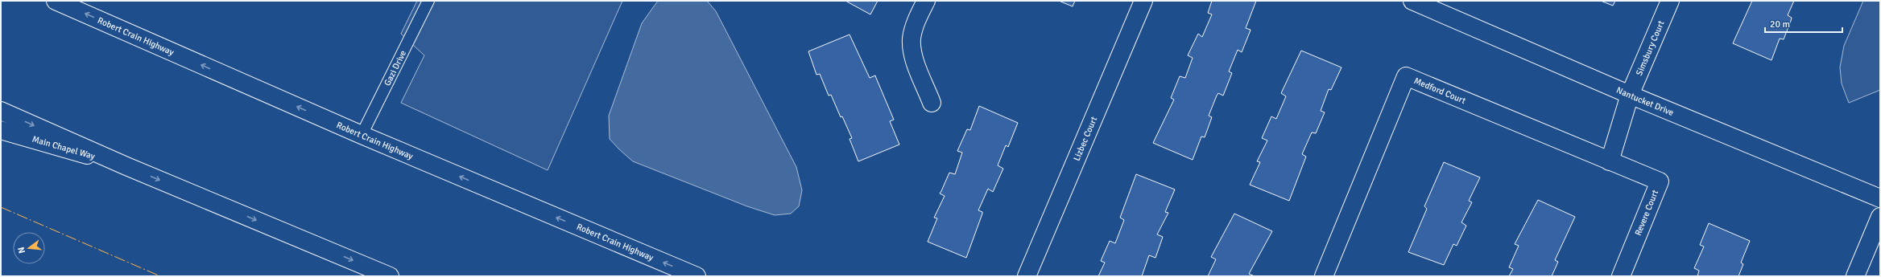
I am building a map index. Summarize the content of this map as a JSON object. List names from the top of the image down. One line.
{"streets":{"main road":["Robert Crain Highway","Simsbury Court","Medford Court","Nantucket Drive","Lizbec Court","Main Chapel Way","Revere Court"],"lane":["Gazi Drive"]},"crossings":[["Robert Crain Highway","Gazi Drive"],["Simsbury Court","Nantucket Drive"],["Medford Court","Revere Court"]],"scale_bar":"20 m","north":"left"}
